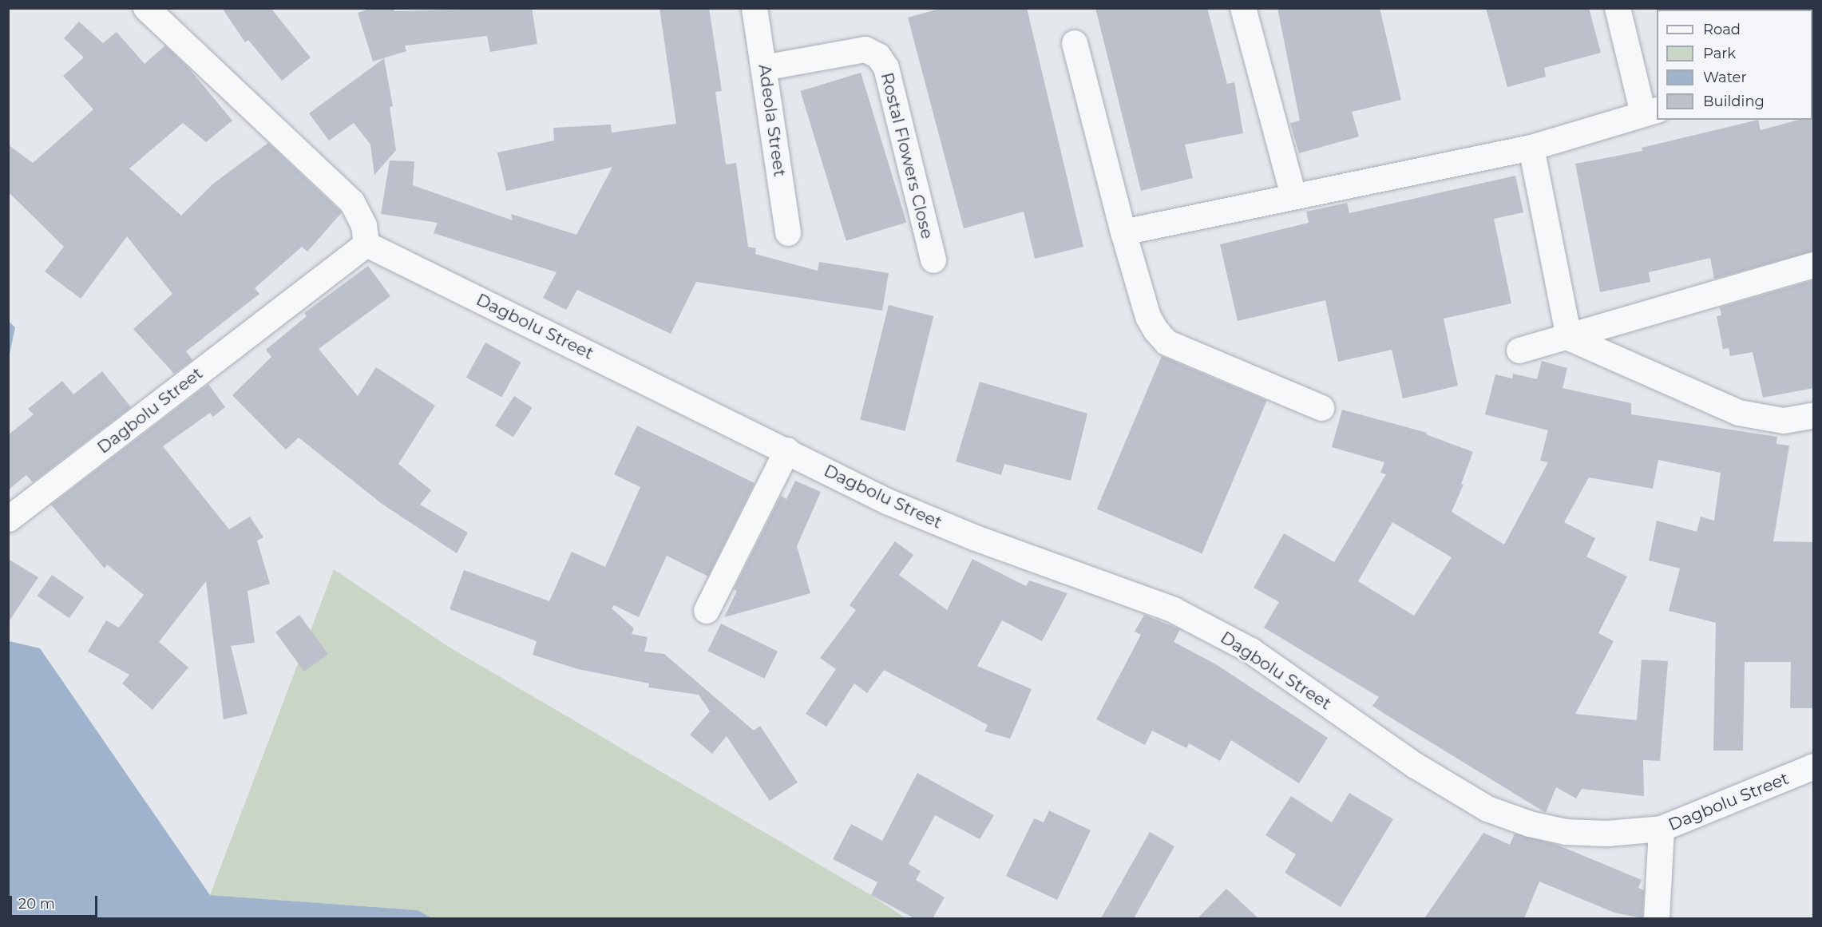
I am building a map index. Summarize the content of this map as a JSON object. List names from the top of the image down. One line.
{"streets":{"street":["Adeola Street","Rostal Flowers Close","Dagbolu Street"]},"crossings":[["Adeola Street","Rostal Flowers Close"]],"legend":["Road","Park","Water","Building"],"scale_bar":"20 m"}
